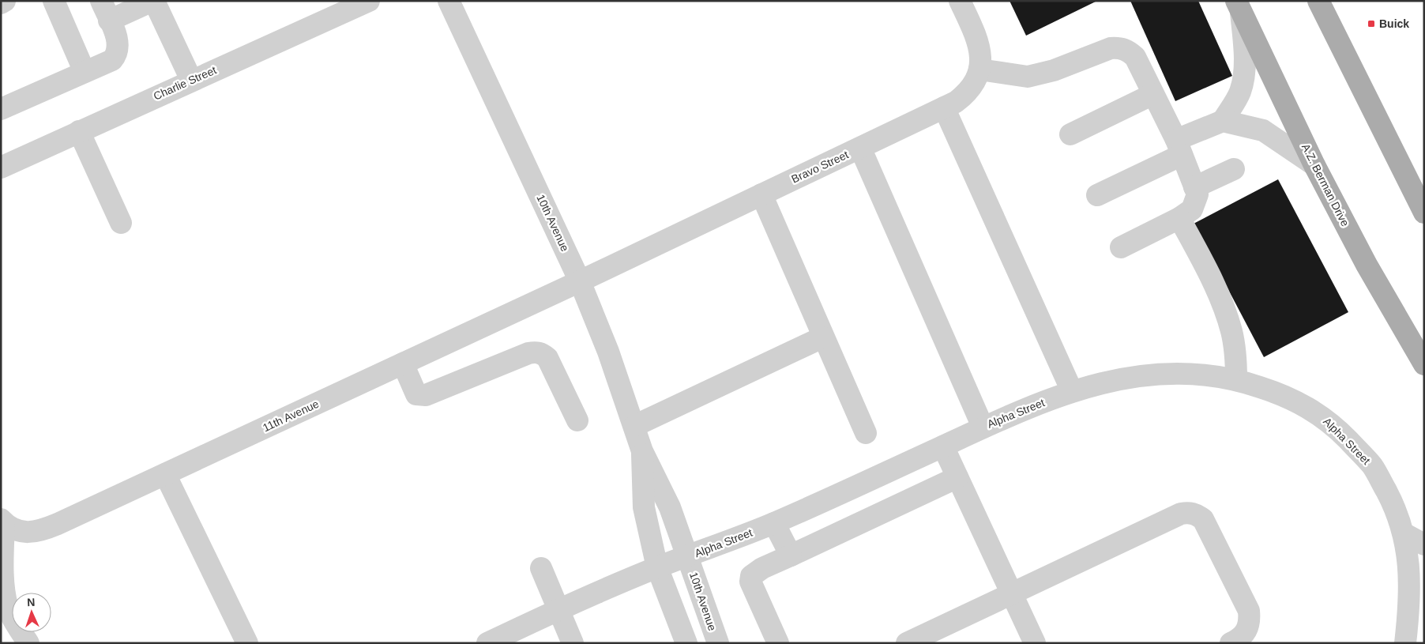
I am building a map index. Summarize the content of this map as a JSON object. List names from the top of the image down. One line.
{"streets":{"main road":["A.Z. Berman Drive"],"lane":["Charlie Street","Bravo Street","10th Avenue","Alpha Street","11th Avenue"]},"crossings":[["Bravo Street","10th Avenue"],["Bravo Street","11th Avenue"],["10th Avenue","Alpha Street"],["10th Avenue","11th Avenue"]],"places":{"transit":["Buick"]},"north":"top"}
